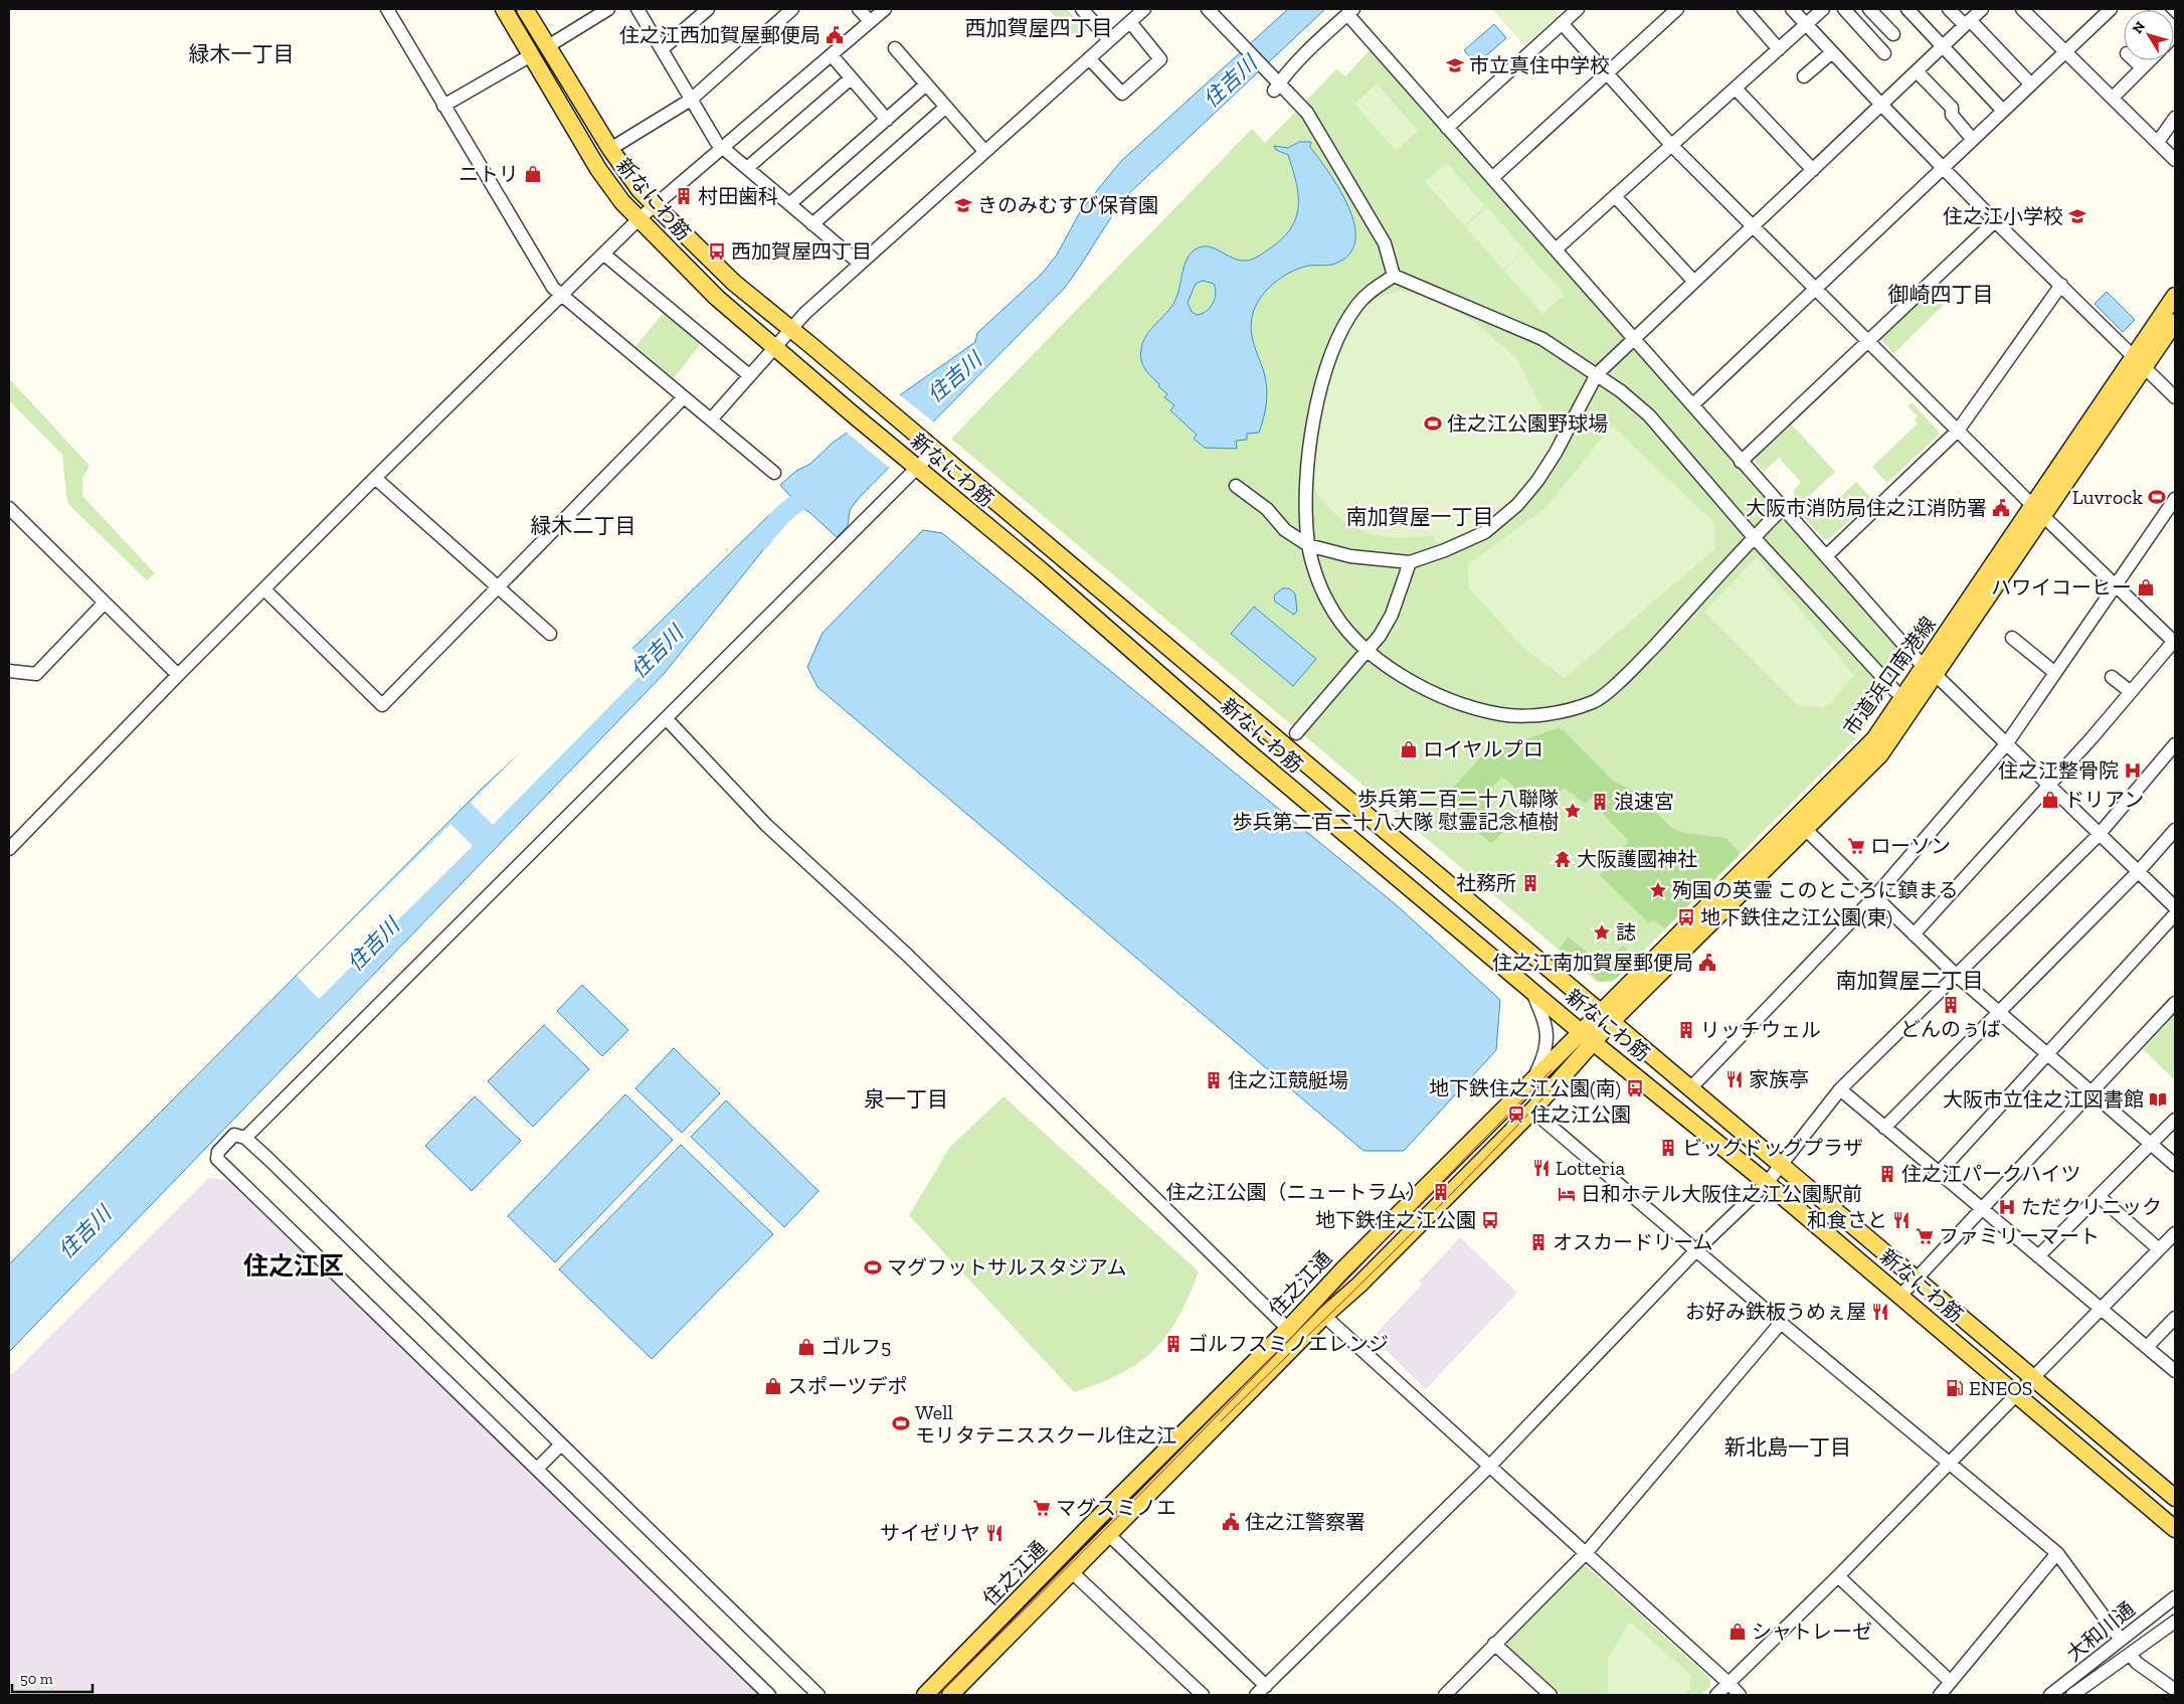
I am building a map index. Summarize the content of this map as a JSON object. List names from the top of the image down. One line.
{"streets":{"main road":["新なにわ筋","市道浜口南港線","住之江通"],"street":["大和川通"]},"crossings":[["新なにわ筋","市道浜口南港線"],["新なにわ筋","住之江通"],["市道浜口南港線","住之江通"]],"districts":["西加賀屋四丁目","緑木一丁目","御崎四丁目","南加賀屋一丁目","緑木二丁目","南加賀屋二丁目","泉一丁目","住之江区","新北島一丁目"],"water":["住吉川"],"places":{"public building":["住之江西加賀屋郵便局","大阪市消防局住之江消防署","住之江南加賀屋郵便局","住之江警察署"],"school or university":["市立真住中学校","きのみむすび保育園","住之江小学校"],"shop":["ニトリ","ハワイコーヒー","ロイヤルプロ","ドリアン","ゴルフ5","スポーツデポ","シャトレーゼ"],"building":["村田歯科","浪速宮","社務所","どんのぅば","リッチウェル","住之江競艇場","ビッグドッグプラザ","住之江パークハイツ","住之江公園（ニュートラム）","オスカードリーム","ゴルフスミノエレンジ"],"bus stop":["西加賀屋四丁目","地下鉄住之江公園(東)","地下鉄住之江公園(南)","地下鉄住之江公園"],"sports":["住之江公園野球場","Luvrock","マグフットサルスタジアム","Well モリタテニススクール住之江"],"hospital":["住之江整骨院","ただクリニック"],"place":["歩兵第二百二十八聯隊 歩兵第二百二十八大隊 慰霊記念植樹","殉国の英霊 このところに鎮まる","誌"],"supermarket":["ローソン","ファミリーマート","マグスミノエ"],"temple":["大阪護國神社"],"restaurant":["家族亭","Lotteria","和食さと","お好み鉄板うめぇ屋","サイゼリヤ"],"library":["大阪市立住之江図書館"],"station":["住之江公園"],"hotel":["日和ホテル大阪住之江公園駅前"],"fuel station":["ENEOS"]},"scale_bar":"50 m","north":"top left"}
